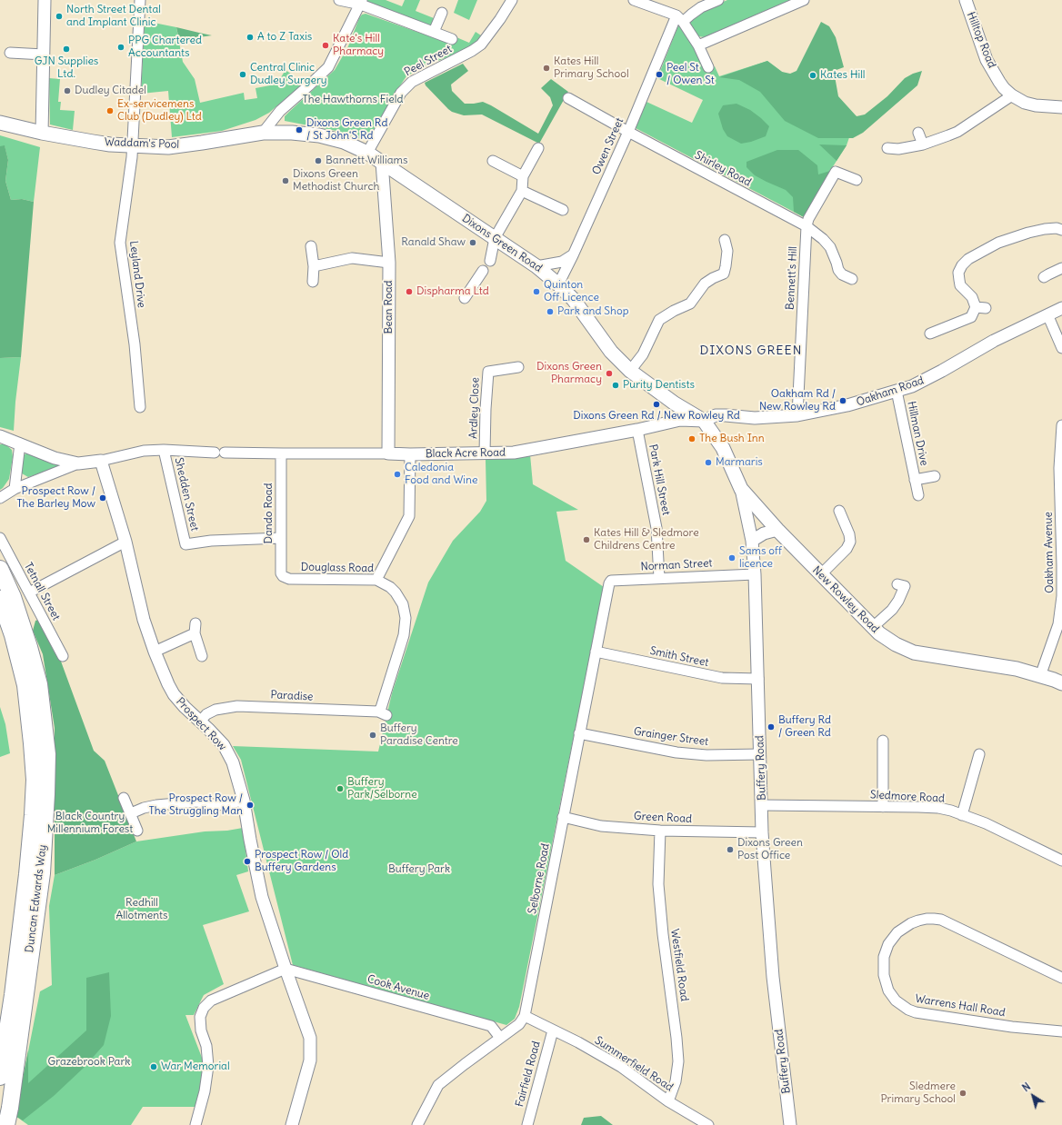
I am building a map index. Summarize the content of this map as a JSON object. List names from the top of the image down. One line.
{"streets":{"highway":["Duncan Edwards Way"],"main road":["Waddam's Pool","Dixons Green Road","New Rowley Road","Buffery Road"],"street":["Hilltop Road","Peel Street","Owen Street","Shirley Road","Leyland Drive","Bennett's Hill","Bean Road","Oakham Road","Ardley Close","Hillman Drive","Black Acre Road","Park Hill Street","Shedden Street","Dando Road","Oakham Avenue","Norman Street","Douglass Road","Tetnall Street","Smith Street","Paradise","Prospect Row","Grainger Street","Sledmore Road","Green Road","Selborne Road","Westfield Road","Cook Avenue","Warrens Hall Road","Summerfield Road","Fairfield Road"]},"crossings":[["Peel Street","Dixons Green Road"],["Waddam's Pool","Dixons Green Road"],["Waddam's Pool","Leyland Drive"],["Owen Street","Shirley Road"],["Owen Street","Dixons Green Road"],["Shirley Road","Bennett's Hill"],["Dixons Green Road","Bean Road"],["Dixons Green Road","Oakham Road"],["Dixons Green Road","Black Acre Road"],["Dixons Green Road","Buffery Road"],["Bennett's Hill","Oakham Road"],["Bean Road","Black Acre Road"],["Oakham Road","Hillman Drive"],["Oakham Road","Black Acre Road"],["Oakham Road","Buffery Road"],["Ardley Close","Black Acre Road"],["Black Acre Road","Park Hill Street"],["Black Acre Road","Shedden Street"],["Black Acre Road","Dando Road"],["Black Acre Road","Prospect Row"],["Black Acre Road","Buffery Road"],["Park Hill Street","Norman Street"],["Shedden Street","Dando Road"],["Dando Road","Douglass Road"],["Oakham Avenue","New Rowley Road"],["Norman Street","Buffery Road"],["Norman Street","Selborne Road"],["Douglass Road","Paradise"],["New Rowley Road","Buffery Road"],["Smith Street","Buffery Road"],["Smith Street","Selborne Road"],["Paradise","Prospect Row"],["Prospect Row","Cook Avenue"],["Grainger Street","Buffery Road"],["Grainger Street","Selborne Road"],["Buffery Road","Sledmore Road"],["Buffery Road","Green Road"],["Green Road","Selborne Road"],["Green Road","Westfield Road"],["Selborne Road","Summerfield Road"],["Westfield Road","Summerfield Road"],["Summerfield Road","Fairfield Road"]],"districts":["DIXONS GREEN"],"parks":["The Hawthorns Field","Black Country Millennium Forest","Buffery Park","Redhill Allotments","Grazebrook Park"],"places":["North Street Dental and Implant Clinic","A to Z Taxis","Kate's Hill Pharmacy","PPG Chartered Accountants","GJN Supplies Ltd.","Kates Hill Primary School","Central Clinic Dudley Surgery","Peel St / Owen St","Kates Hill","Dudley Citadel","Ex-servicemens Club (Dudley) Ltd","Dixons Green Rd / St John'S Rd","Bannett Williams","Dixons Green Methodist Church","Ranald Shaw","Dispharma Ltd","Quinton Off Licence","Park and Shop","Dixons Green Pharmacy","Purity Dentists","Oakham Rd / New Rowley Rd","Dixons Green Rd / New Rowley Rd","The Bush Inn","Marmaris","Caledonia Food and Wine","Prospect Row / The Barley Mow","Kates Hill & Sledmore Childrens Centre","Sams off licence","Buffery Rd / Green Rd","Buffery Paradise Centre","Buffery Park/Selborne","Prospect Row / The Struggling Man","Dixons Green Post Office","Prospect Row / Old Buffery Gardens","War Memorial","Sledmere Primary School"],"north":"top left"}
